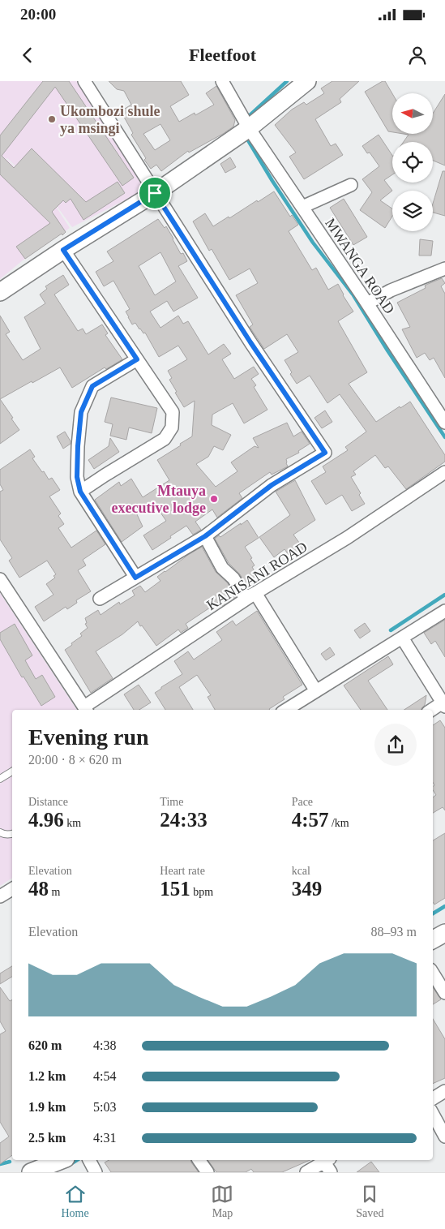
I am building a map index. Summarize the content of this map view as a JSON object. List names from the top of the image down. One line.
{"streets":{"street":["MWANGA ROAD","KANISANI ROAD"]},"places":["Ukombozi shule ya msingi","Mtauya executive lodge"],"north":"left","page":{"status":"20:00","header":"Fleetfoot","heading":["Evening run","20:00 · 8 × 620 m"],"stats":[["Distance","4.96 km"],["Time","24:33"],["Pace","4:57 /km"],["Elevation","48 m"],["Heart rate","151 bpm"],["kcal","349"]],"chart":["Elevation","88–93 m"],"list":[{"name":"620 m","note":"4:38"},{"name":"1.2 km","note":"4:54"},{"name":"1.9 km","note":"5:03"},{"name":"2.5 km","note":"4:31"}],"tabs":["Home","Map","Saved"]}}
